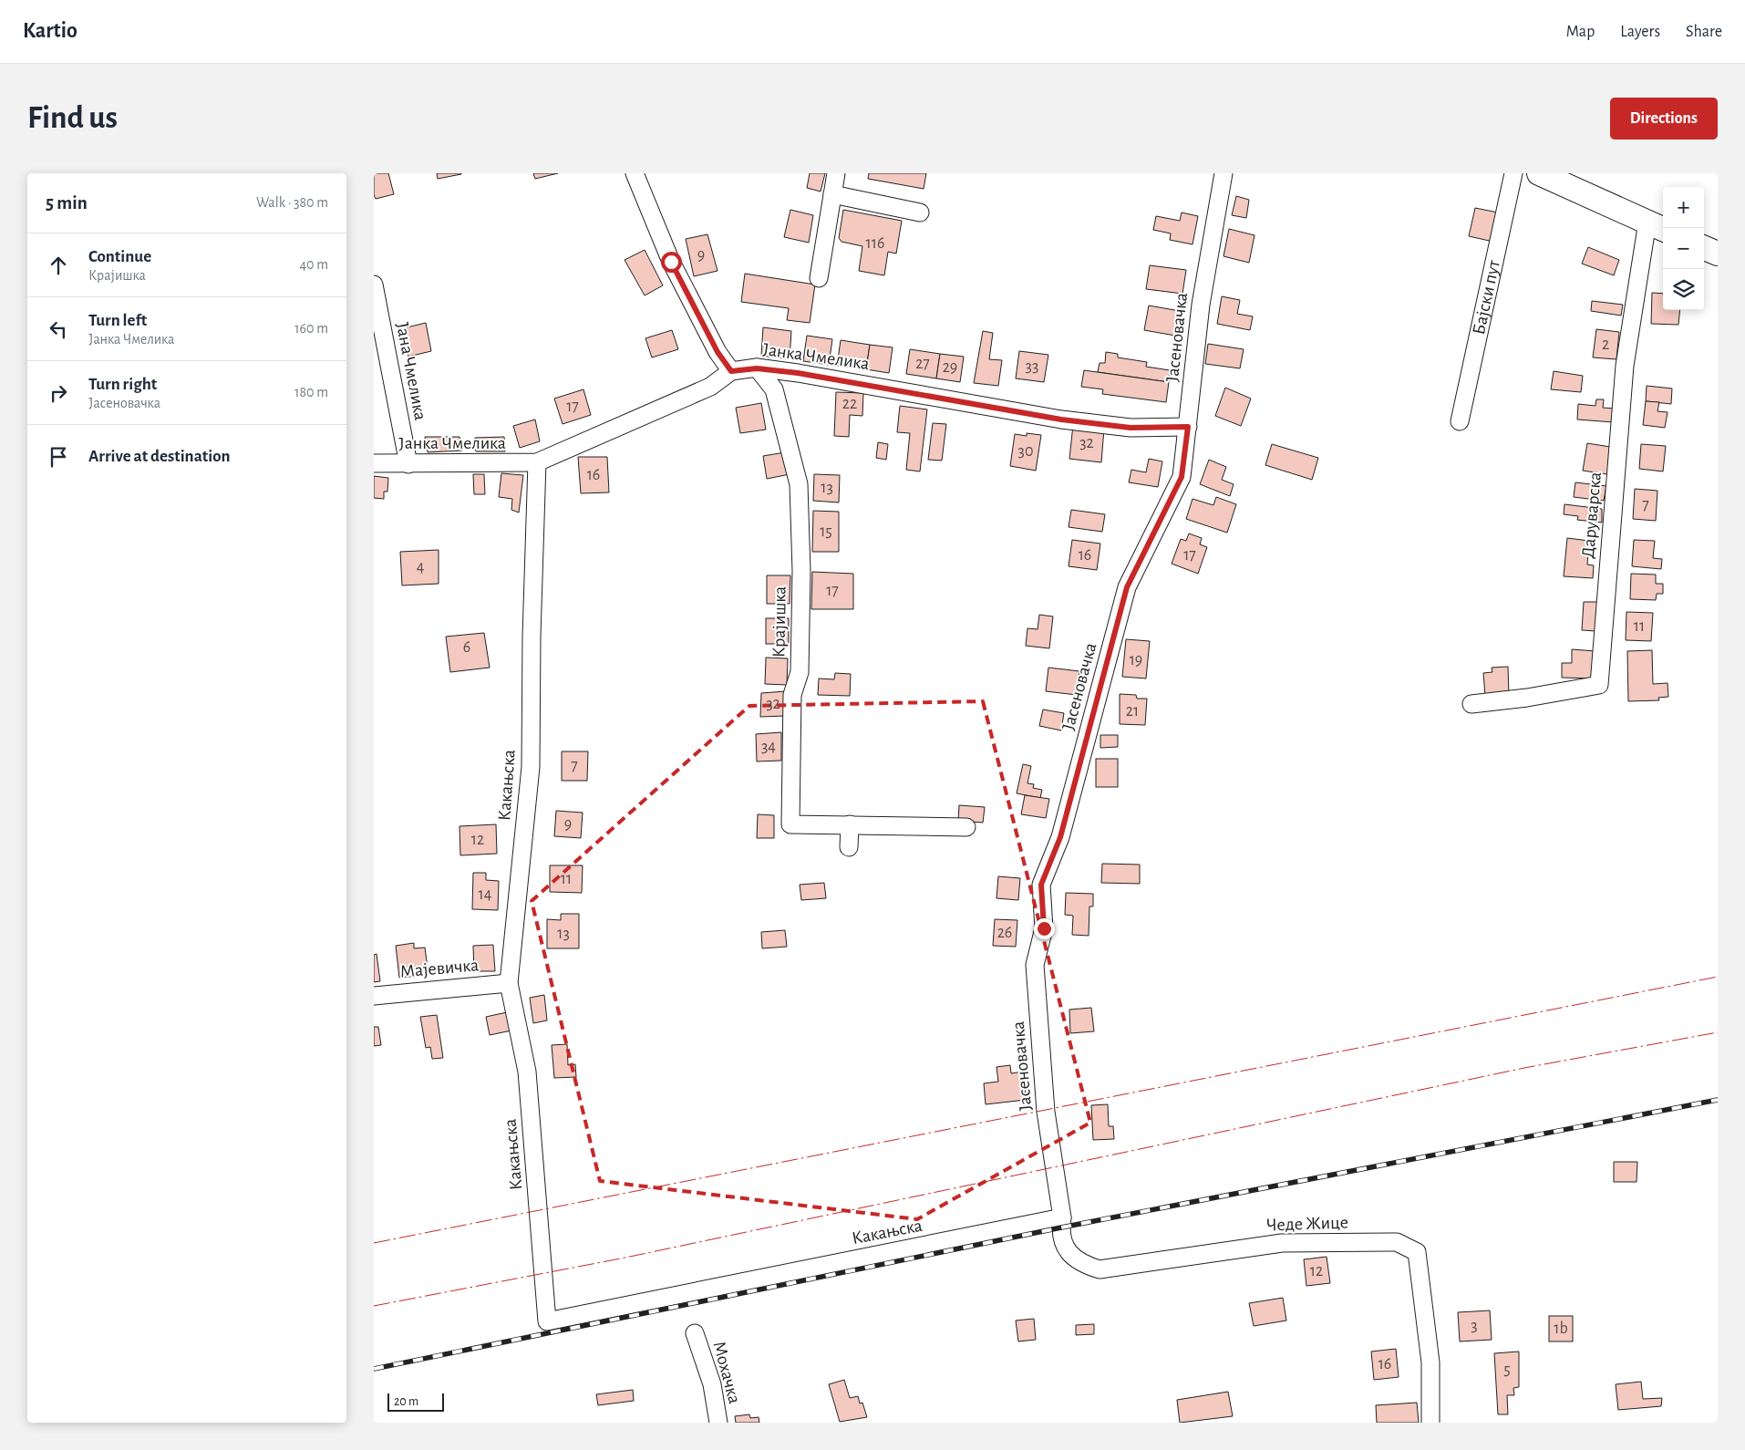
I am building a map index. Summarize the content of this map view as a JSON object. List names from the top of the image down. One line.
{"streets":{"street":["Бајски пут","Јасеновачка","Јанка Чмелика","Јана Чмелика","Даруварска","Крајишка","Какањска","Мајевичка","Чеде Жице","Мохачка"]},"crossings":[["Јасеновачка","Јанка Чмелика"],["Јасеновачка","Какањска"],["Јасеновачка","Чеде Жице"],["Јанка Чмелика","Јана Чмелика"],["Јанка Чмелика","Крајишка"],["Јанка Чмелика","Какањска"],["Какањска","Мајевичка"],["Какањска","Чеде Жице"]],"house_numbers":["116","9","2","27","33","29","22","17","32","30","16","13","7","15","16","17","4","17","11","6","19","32","21","34","7","9","12","11","14","26","13","12","3","1b","16","5"],"scale_bar":"20 m","page":{"header":"Kartio","nav":["Map","Layers","Share"],"buttons":"Directions","title":"Find us","heading":["5 min","Walk · 380 m"],"map_buttons":["+","−"],"list":[["Continue","Крајишка","40 m"],["Turn left","Јанка Чмелика","160 m"],["Turn right","Јасеновачка","180 m"],"Arrive at destination"],"scale":"20 m"}}
